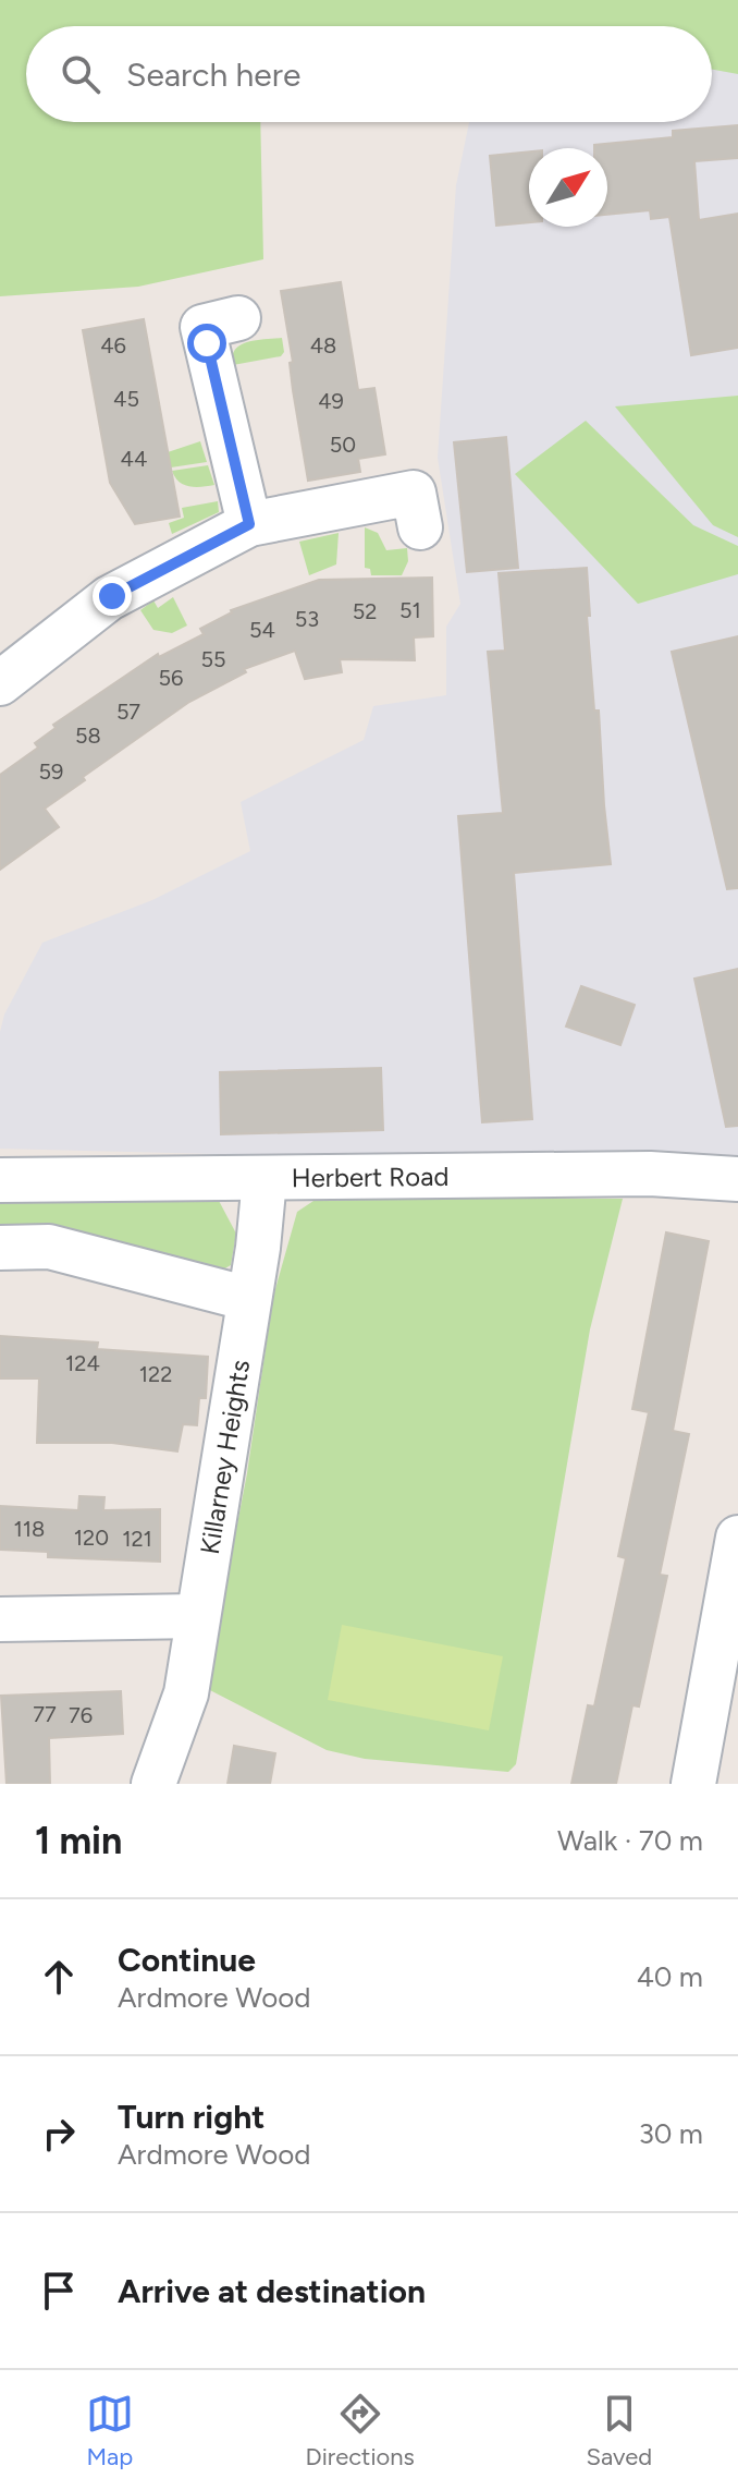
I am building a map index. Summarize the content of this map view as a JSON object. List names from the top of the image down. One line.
{"streets":{"street":["Herbert Road","Killarney Heights"]},"crossings":[["Herbert Road","Killarney Heights"]],"house_numbers":["46","48","45","49","50","44","51","52","53","54","55","56","57","58","59","124","122","118","120","121","77","76"],"north":"top right","page":{"search":"Search here","heading":["1 min","Walk · 70 m"],"list":[["Continue","Ardmore Wood","40 m"],["Turn right","Ardmore Wood","30 m"],"Arrive at destination"],"nav":["Map","Directions","Saved"]}}
